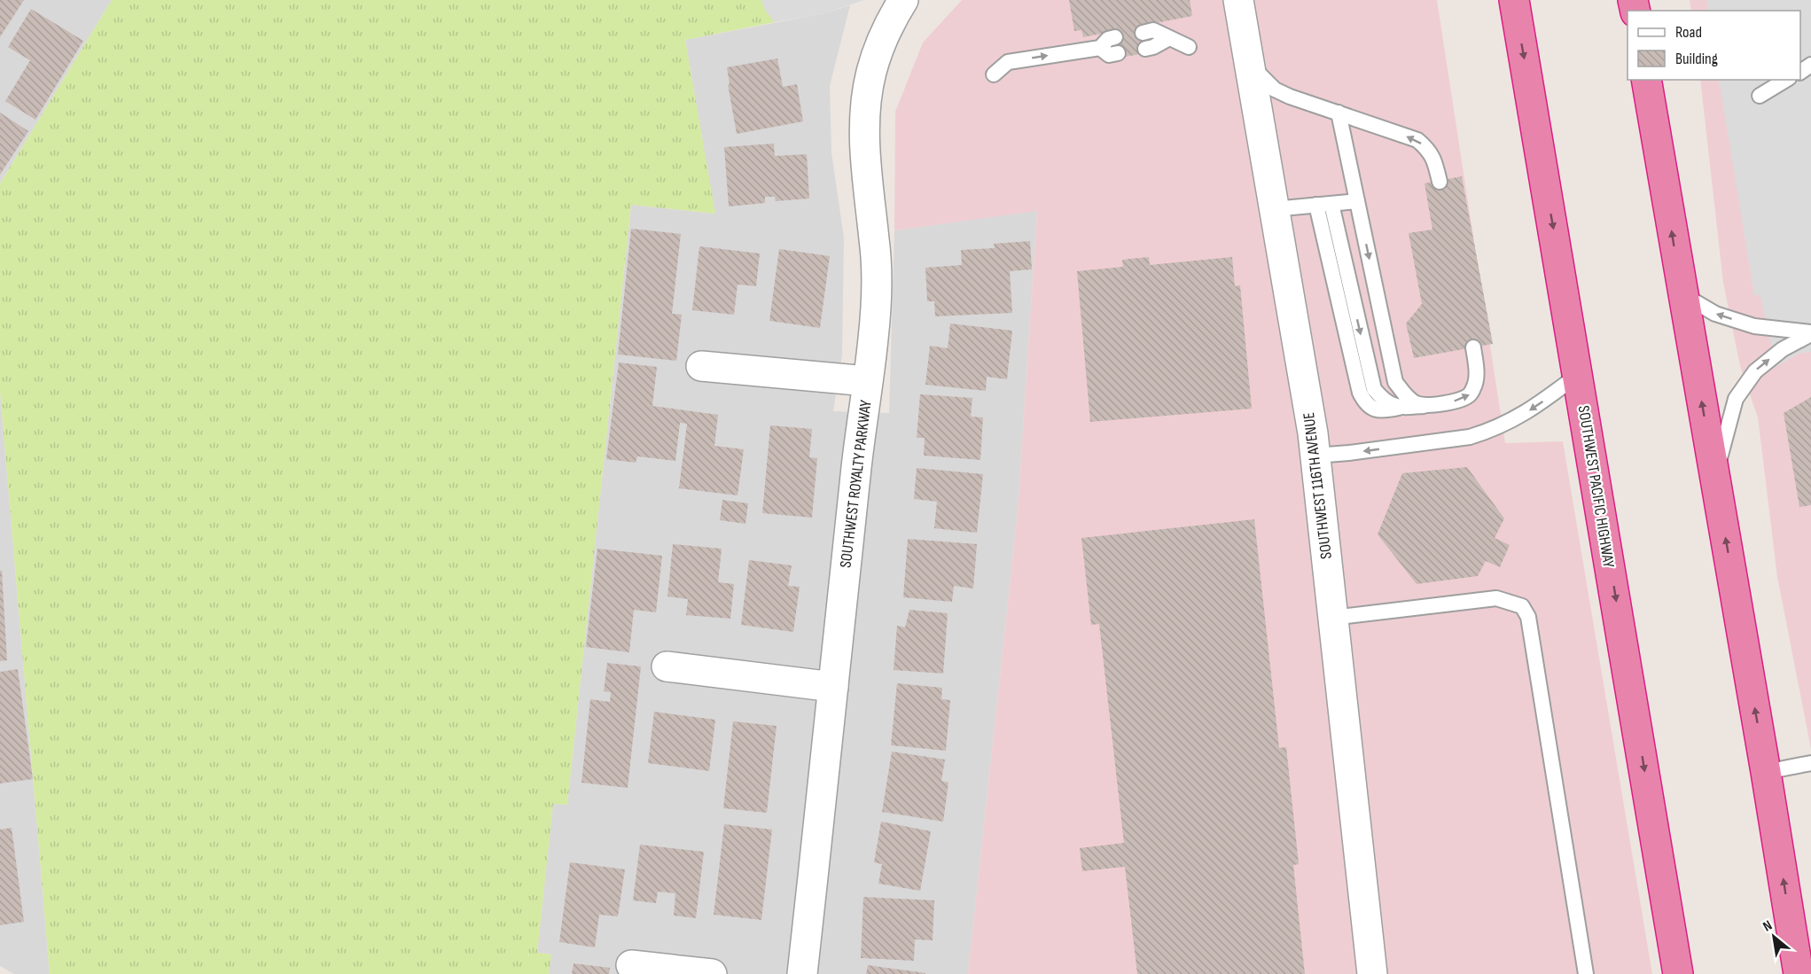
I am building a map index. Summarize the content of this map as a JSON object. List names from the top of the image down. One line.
{"streets":{"highway":["SOUTHWEST PACIFIC HIGHWAY"],"street":["SOUTHWEST ROYALTY PARKWAY","SOUTHWEST 116TH AVENUE"]},"legend":["Road","Building"],"north":"top left"}
